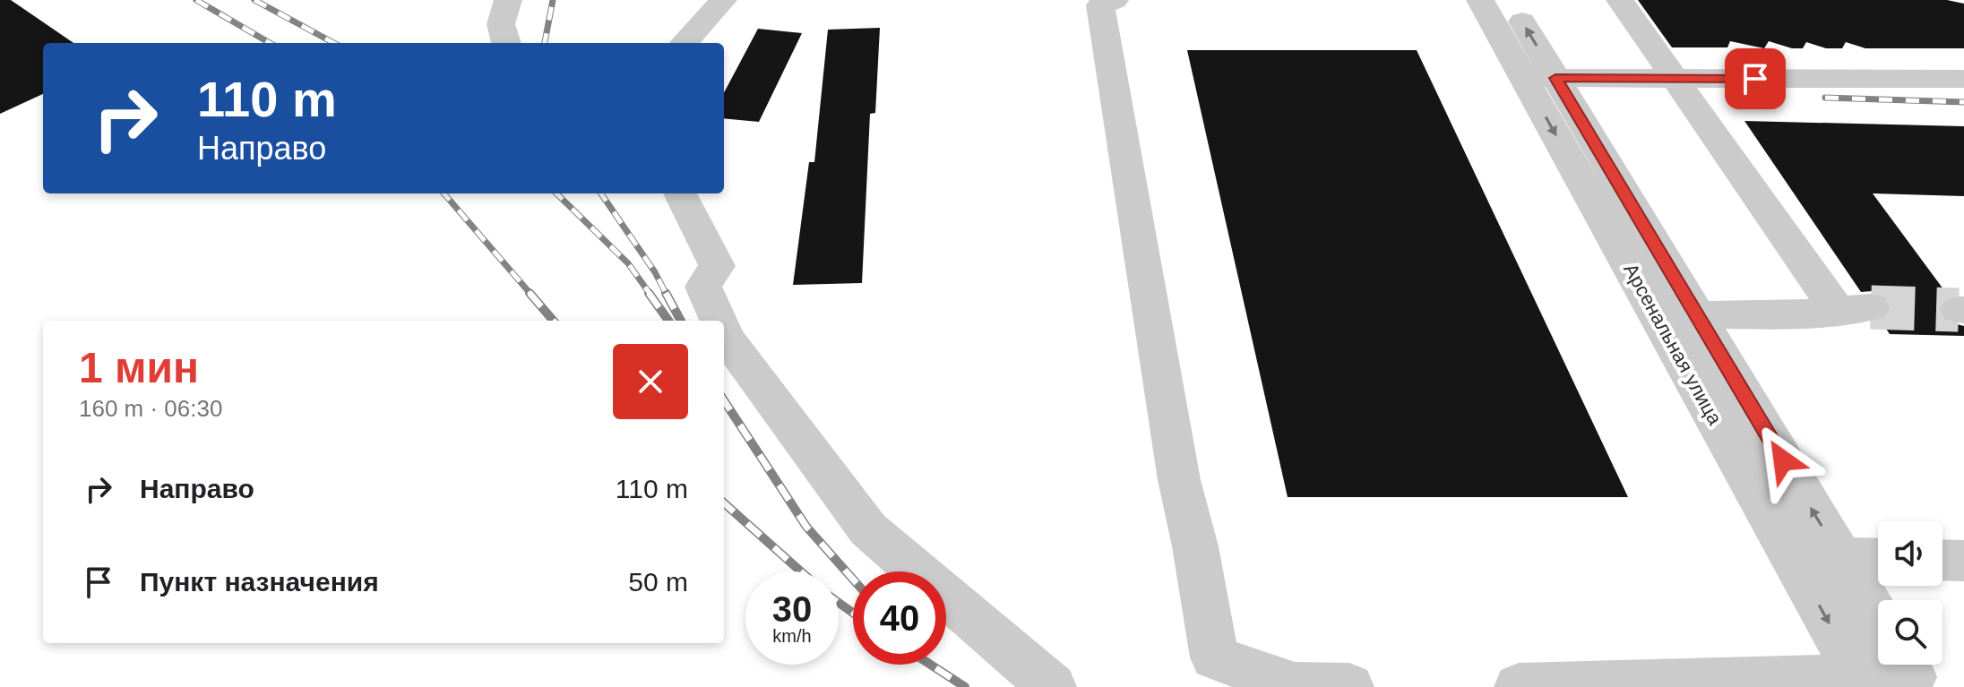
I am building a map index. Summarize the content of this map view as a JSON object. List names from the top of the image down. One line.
{"streets":{"street":["Арсенальная улица"]},"page":{"turn":["110 m","Направо"],"heading":["1 мин","160 m · 06:30"],"list":[{"name":"Направо","value":"110 m"},{"name":"Пункт назначения","value":"50 m"}],"speed":"30 km/h","limit":"40"}}
